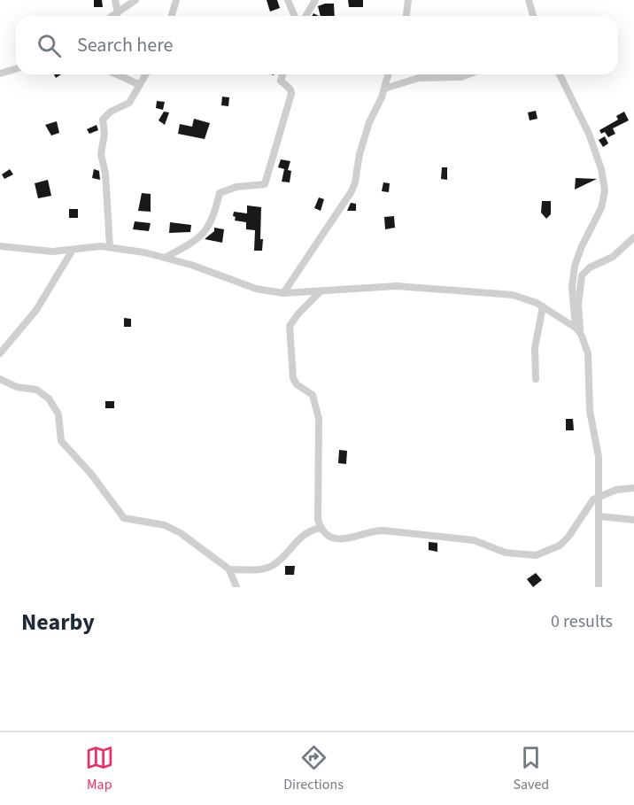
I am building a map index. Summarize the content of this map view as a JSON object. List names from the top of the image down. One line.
{"page":{"search":"Search here","heading":["Nearby","0 results"],"nav":["Map","Directions","Saved"]}}
